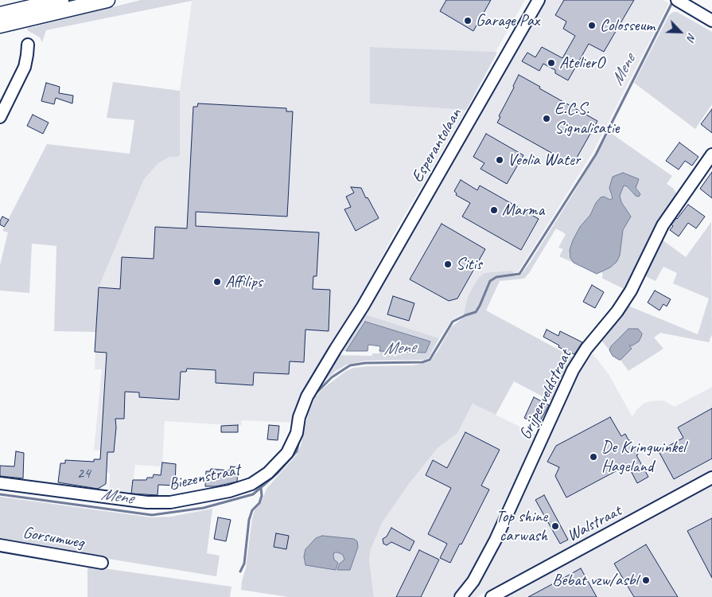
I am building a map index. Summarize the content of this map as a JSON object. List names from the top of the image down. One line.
{"streets":{"street":["Esperantolaan","Grijpenveldstraat","Biezenstraat","Walstraat","Gorsumweg"]},"crossings":[["Esperantolaan","Biezenstraat"]],"water":["Mene"],"places":["Garage Pax","Colosseum","AtelierO","E.C.S. Signalisatie","Veolia Water","Marma","Sitis","Affilips","De Kringwinkel Hageland","Top shine carwash","Bebat vzw/asbl"],"house_numbers":["24"],"north":"bottom right"}
